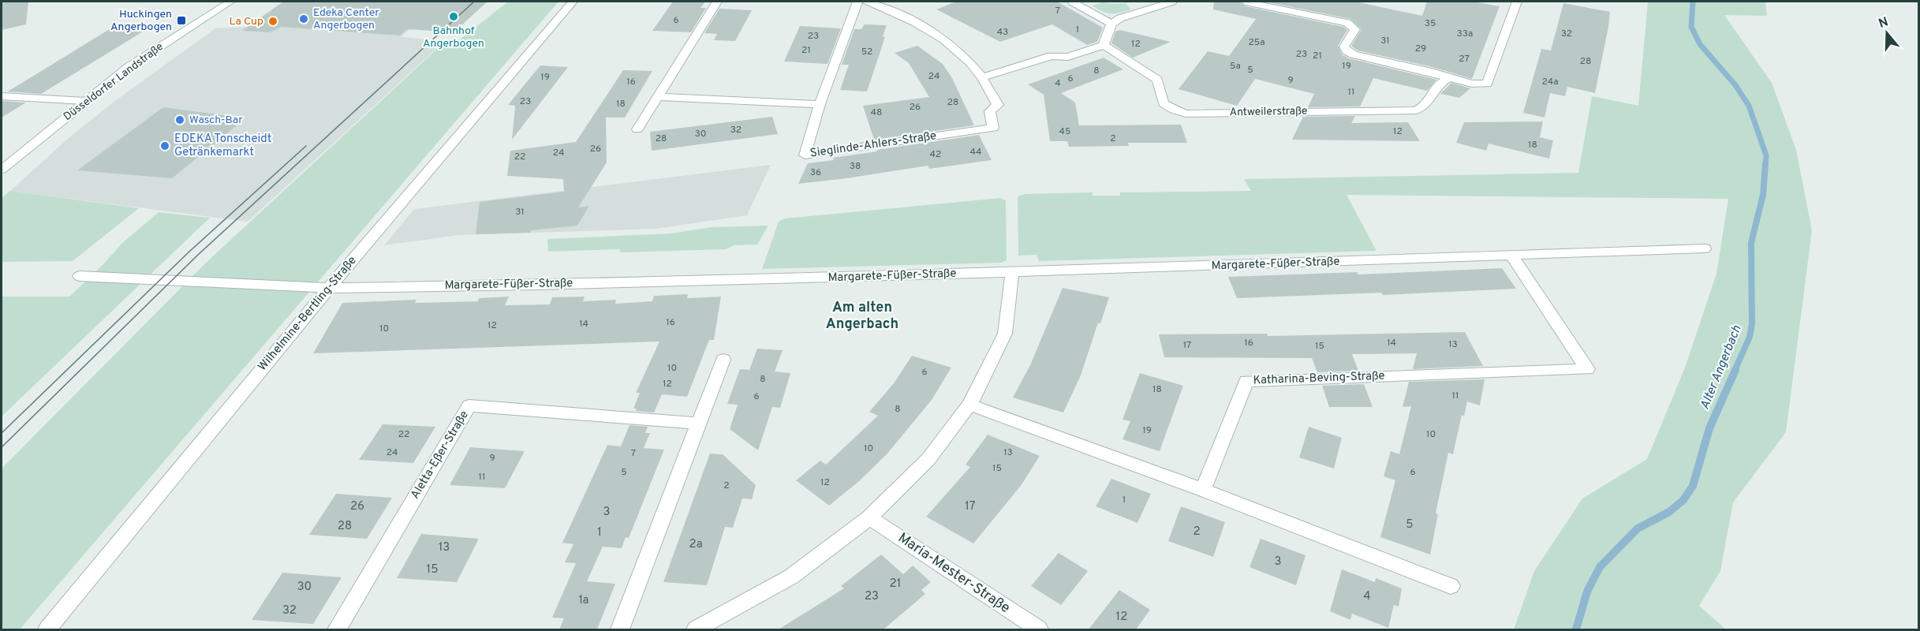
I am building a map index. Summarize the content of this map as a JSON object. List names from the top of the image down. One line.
{"streets":{"street":["Düsseldorfer Landstraße","Antweilerstraße","Sieglinde-Ahlers-Straße","Margarete-Füßer-Straße","Wilhelmine-Bertling-Straße","Katharina-Beving-Straße","Aletta-Eßer-Straße","Maria-Mester-Straße"]},"crossings":[["Margarete-Füßer-Straße","Wilhelmine-Bertling-Straße"],["Margarete-Füßer-Straße","Katharina-Beving-Straße"]],"districts":["Am alten Angerbach"],"water":["Alter Angerbach"],"places":{"other":["Bahnhof Angerbogen","Edeka Center Angerbogen","La Cup","Wasch-Bar","EDEKA Tonscheidt Getränkemarkt"],"transit":["Huckingen Angerbogen"]},"house_numbers":["7","6","35","1","43","33a","32","23","31","25a","12","29","21","52","23","21","27","28","5a","19","5","8","24","19","6","9","16","24a","4","11","23","28","18","26","48","32","45","12","30","28","2","18","26","44","24","42","22","38","36","31","16","14","12","10","16","14","13","17","15","10","6","8","12","18","11","6","8","19","22","10","10","24","13","7","9","15","5","6","11","12","2","1","26","17","3","5","28","2","1","2a","13","3","15","21","30","23","4","1a","32","12"],"north":"top"}
